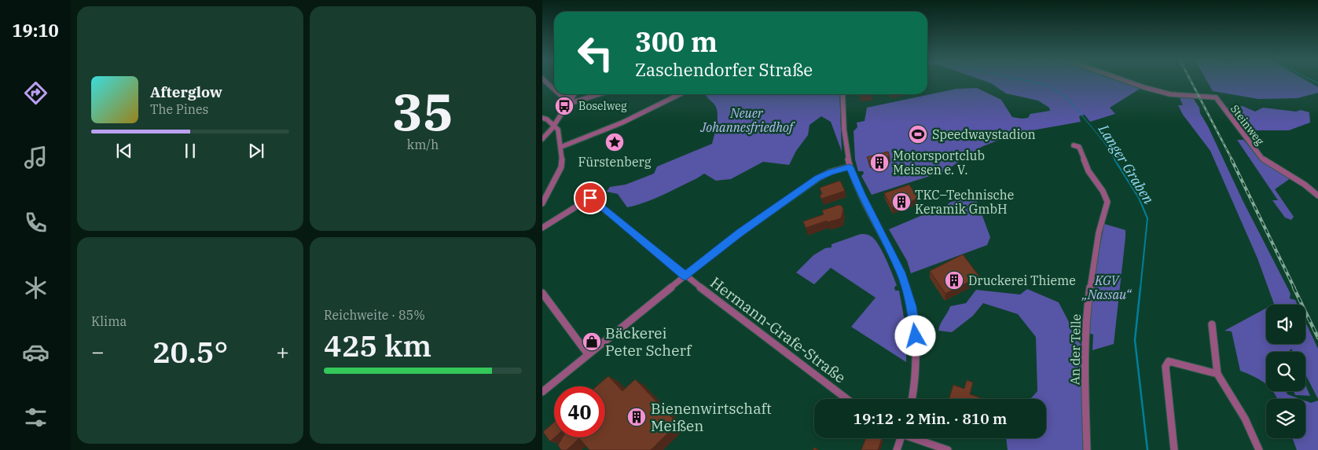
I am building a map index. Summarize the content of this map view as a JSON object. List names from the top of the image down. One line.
{"streets":{"street":["Steinweg","Hermann-Grafe-Straße","An der Telle"]},"water":["Langer Graben"],"parks":["Neuer Johannesfriedhof","KGV „Nassau“"],"places":{"bus stop":["Boselweg"],"sports":["Speedwaystadion"],"place":["Fürstenberg"],"building":["Motorsportclub Meissen e. V.","TKC–Technische Keramik GmbH","Druckerei Thieme","Bienenwirtschaft Meißen"],"shop":["Bäckerei Peter Scherf"]},"page":{"tabs":"19:10","tile":[["35","km/h"],"Klima",["Reichweite · 85%","425 km"]],"turn":["300 m","Zaschendorfer Straße"],"song":["Afterglow","The Pines"],"heat":["−","20.5°","+"],"limit":"40","trip":"19:12 · 2 Min. · 810 m"}}
